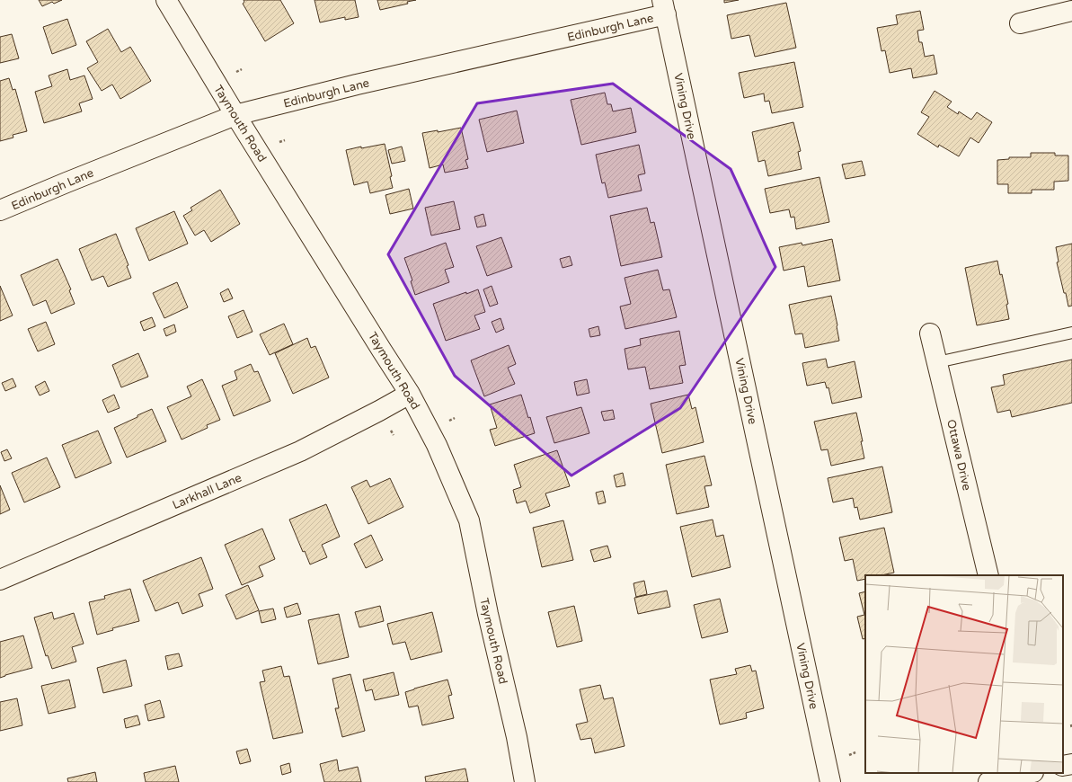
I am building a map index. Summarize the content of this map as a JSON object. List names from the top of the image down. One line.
{"streets":{"street":["Edinburgh Lane","Vining Drive","Taymouth Road","Ottawa Drive","Larkhall Lane"]},"crossings":[["Edinburgh Lane","Vining Drive"],["Edinburgh Lane","Taymouth Road"],["Taymouth Road","Larkhall Lane"]]}
